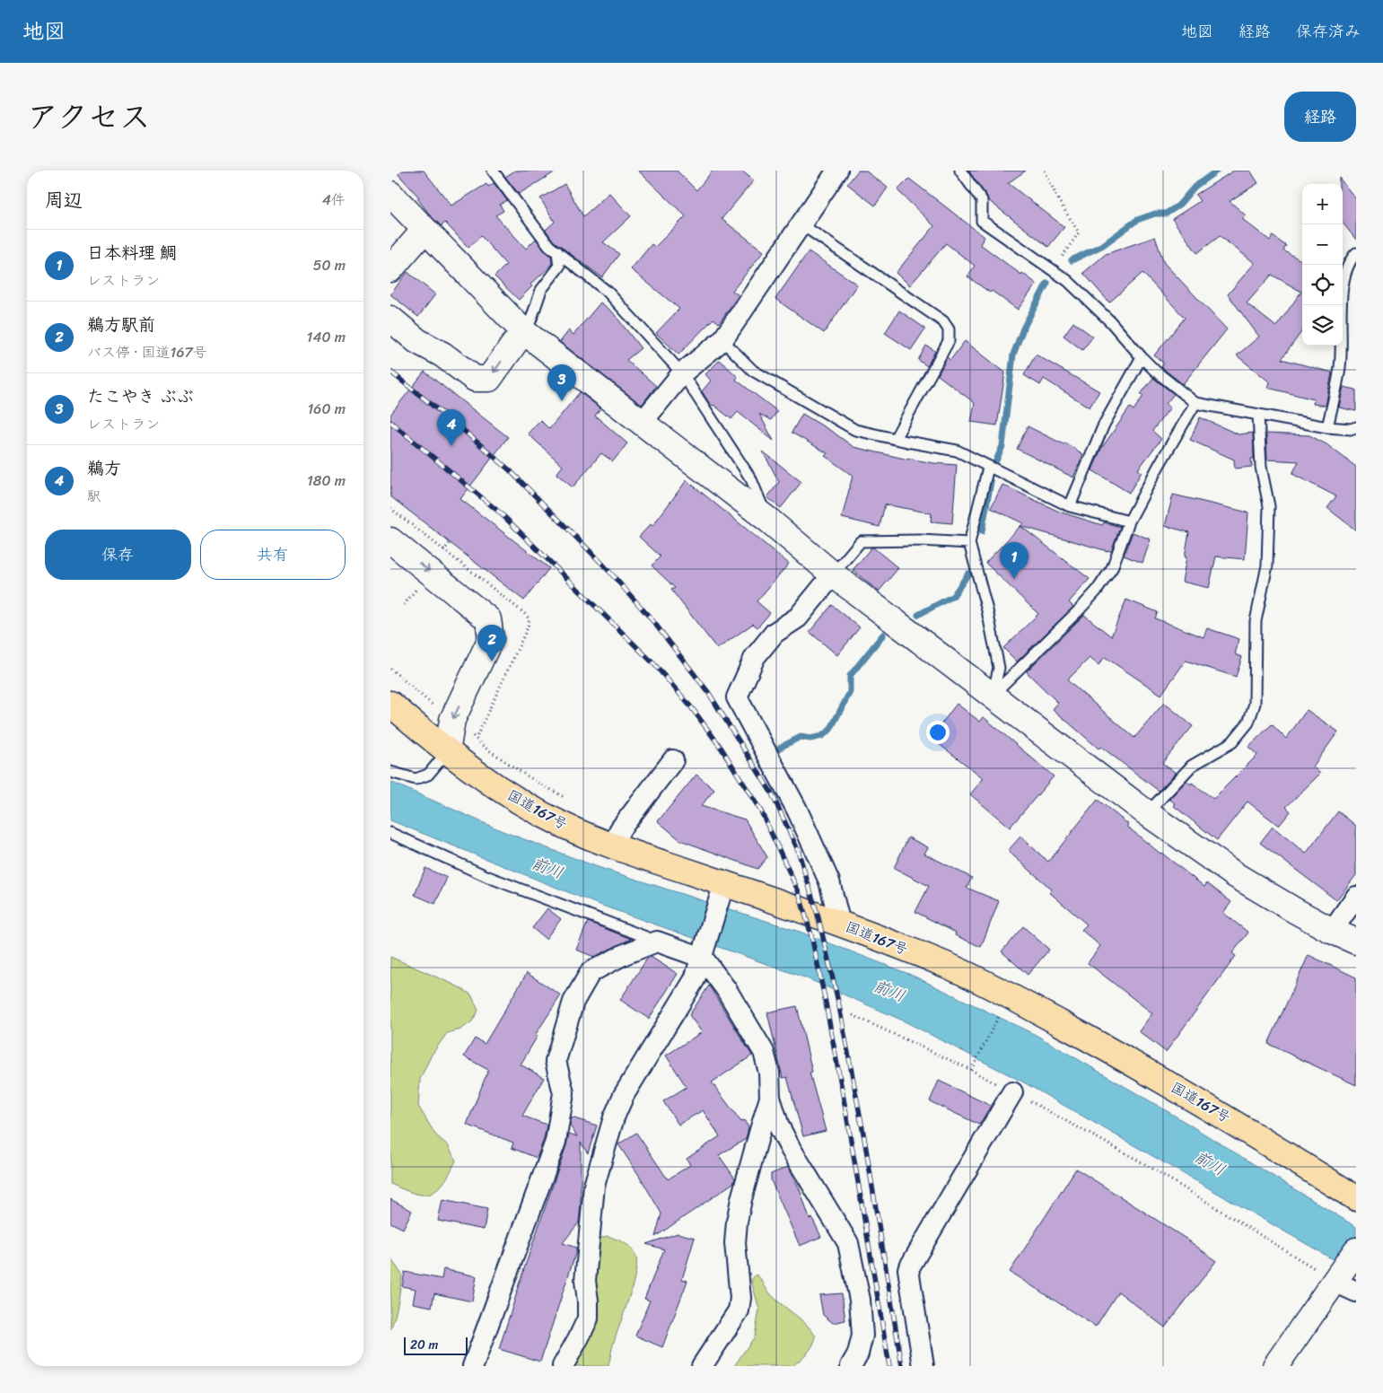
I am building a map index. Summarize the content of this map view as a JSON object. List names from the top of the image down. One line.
{"streets":{"highway":["国道167号"]},"water":["前川"],"scale_bar":"20 m","page":{"header":"地図","nav":["地図","経路","保存済み"],"title":"アクセス","buttons":["経路",["保存","共有"]],"heading":["周辺","4件"],"map_buttons":["+","−"],"list":[{"mark":"1","name":"日本料理 鯛","note":"レストラン","value":"50 m"},{"mark":"2","name":"鵜方駅前","note":"バス停 · 国道167号","value":"140 m"},{"mark":"3","name":"たこやき ぶぶ","note":"レストラン","value":"160 m"},{"mark":"4","name":"鵜方","note":"駅","value":"180 m"}],"pins":["3","4","1","2"],"scale":"20 m"}}
